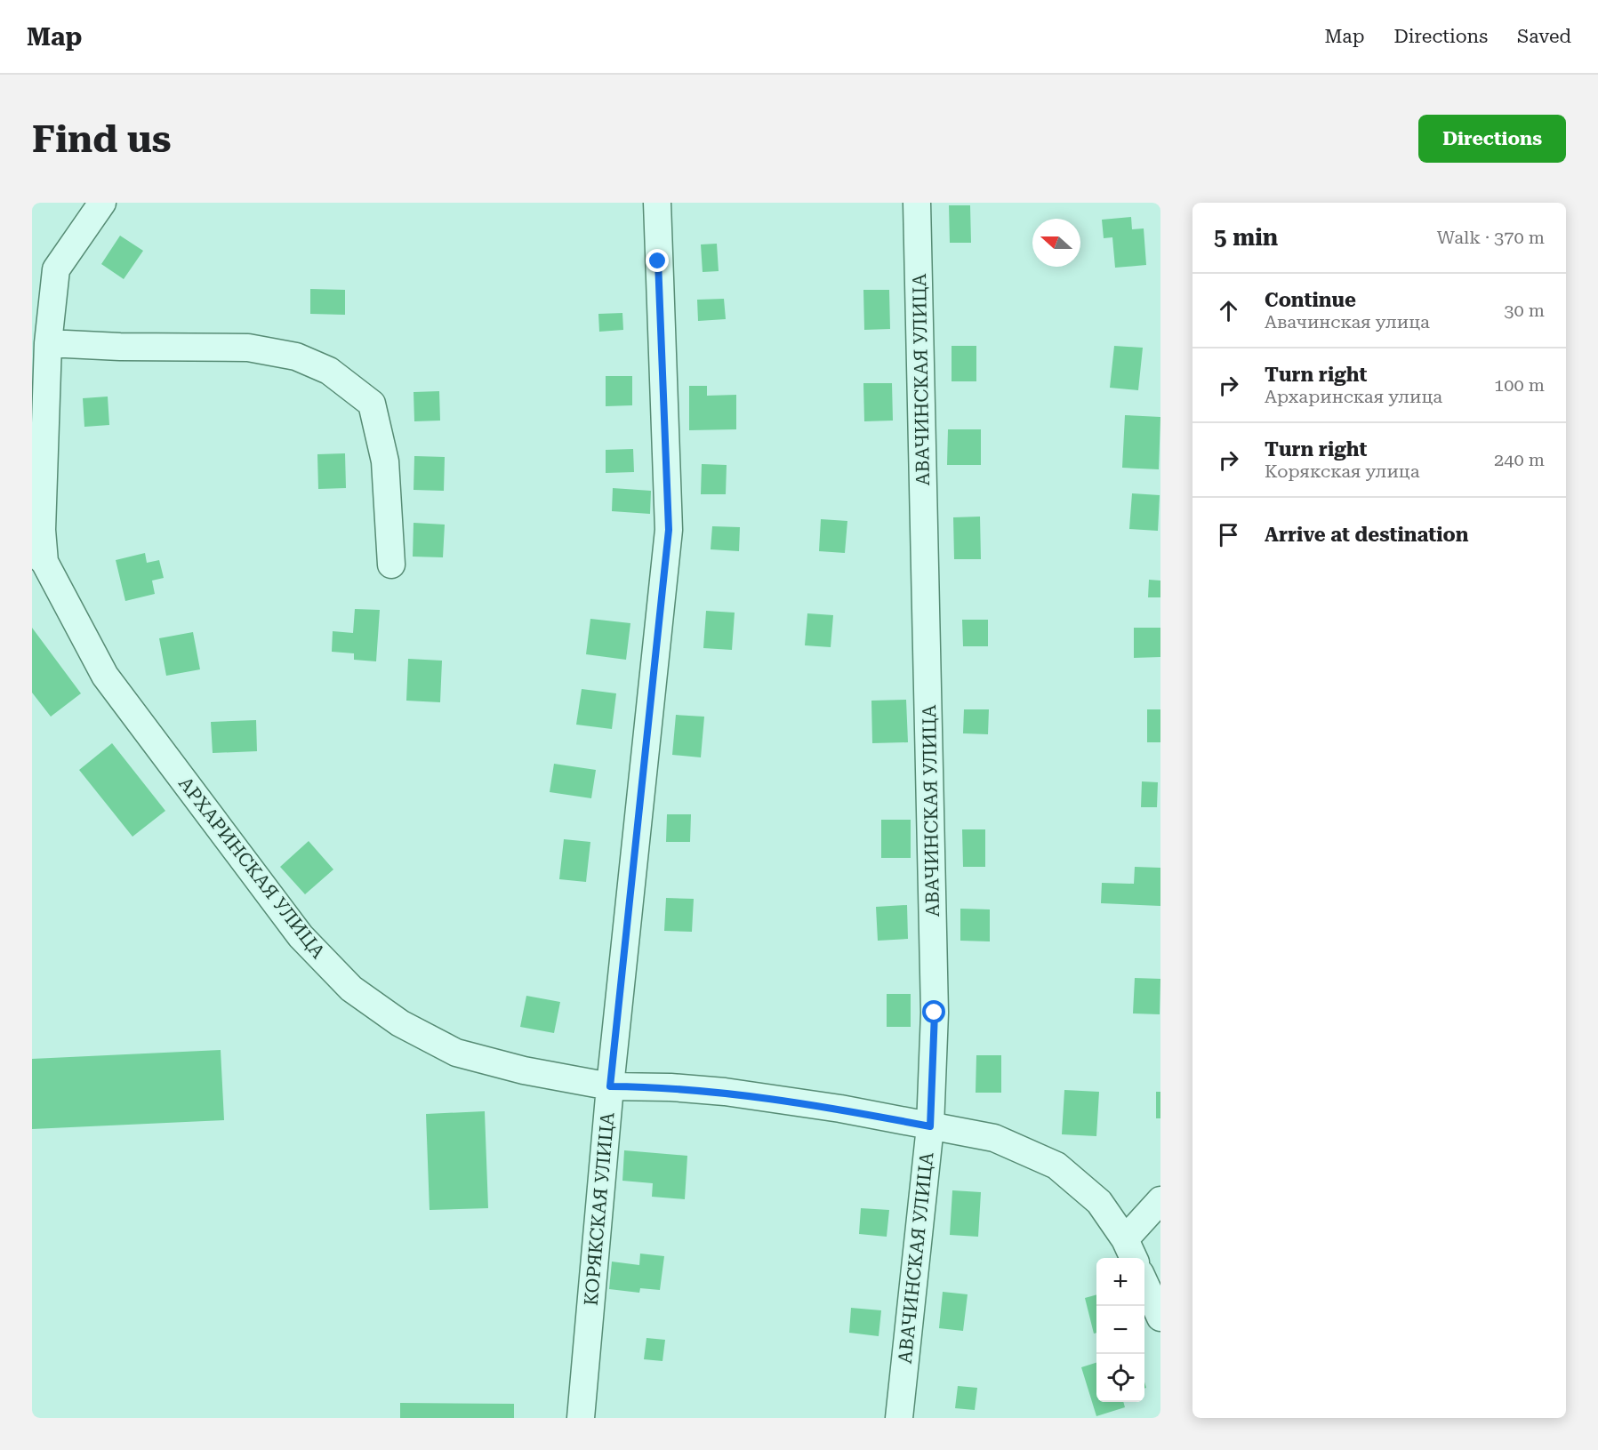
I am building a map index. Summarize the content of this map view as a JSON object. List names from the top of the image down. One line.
{"streets":{"street":["АВАЧИНСКАЯ УЛИЦА","АРХАРИНСКАЯ УЛИЦА","КОРЯКСКАЯ УЛИЦА"]},"crossings":[["АВАЧИНСКАЯ УЛИЦА","АРХАРИНСКАЯ УЛИЦА"],["АРХАРИНСКАЯ УЛИЦА","КОРЯКСКАЯ УЛИЦА"]],"north":"left","page":{"header":"Map","nav":["Map","Directions","Saved"],"buttons":"Directions","title":"Find us","heading":["5 min","Walk · 370 m"],"list":[["Continue","Авачинская улица","30 m"],["Turn right","Архаринская улица","100 m"],["Turn right","Корякская улица","240 m"],"Arrive at destination"],"map_buttons":["+","−"]}}
